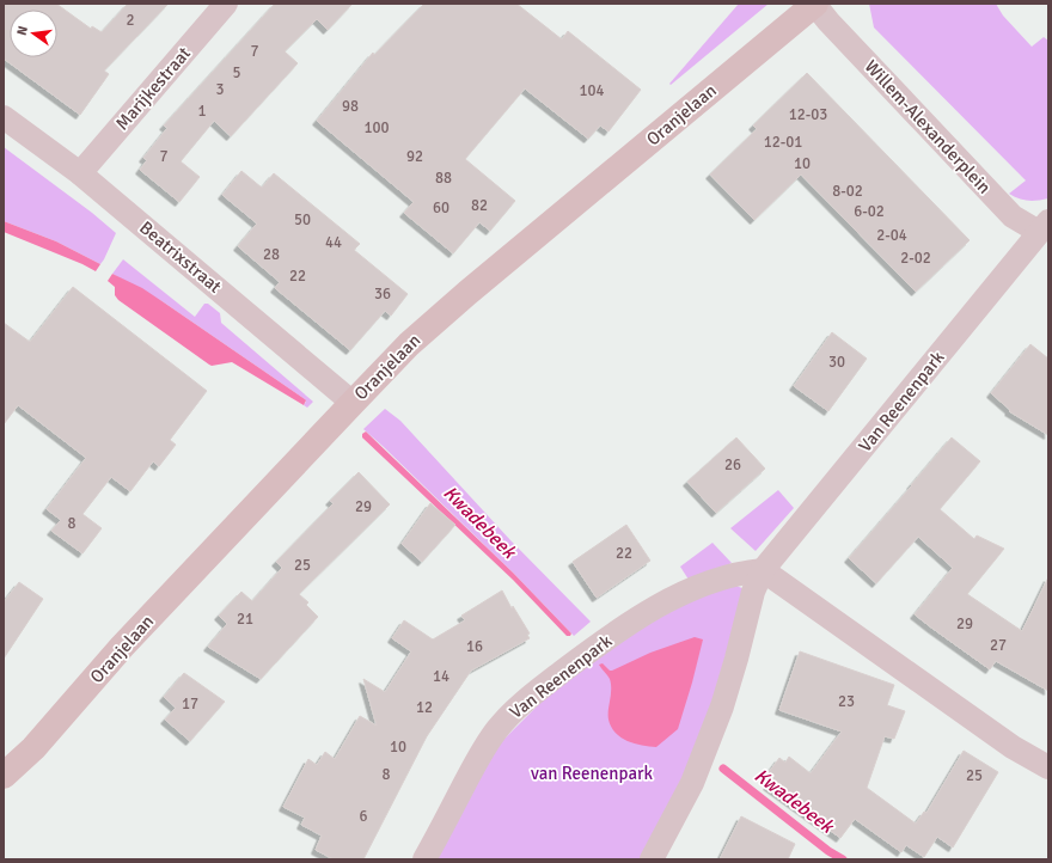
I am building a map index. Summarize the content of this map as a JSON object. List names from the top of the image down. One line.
{"streets":{"street":["Marijkestraat","Oranjelaan","Willem-Alexanderplein","Beatrixstraat","Van Reenenpark"]},"crossings":[["Marijkestraat","Beatrixstraat"],["Oranjelaan","Willem-Alexanderplein"],["Oranjelaan","Beatrixstraat"],["Willem-Alexanderplein","Van Reenenpark"]],"water":["Kwadebeek"],"parks":["van Reenenpark"],"house_numbers":["2","7","5","3","104","98","1","12-03","100","12-01","7","92","10","88","8-02","82","60","6-02","50","2-04","44","28","2-02","22","36","30","26","29","8","22","25","21","29","27","16","14","23","17","12","10","8","25","6"],"north":"left"}
